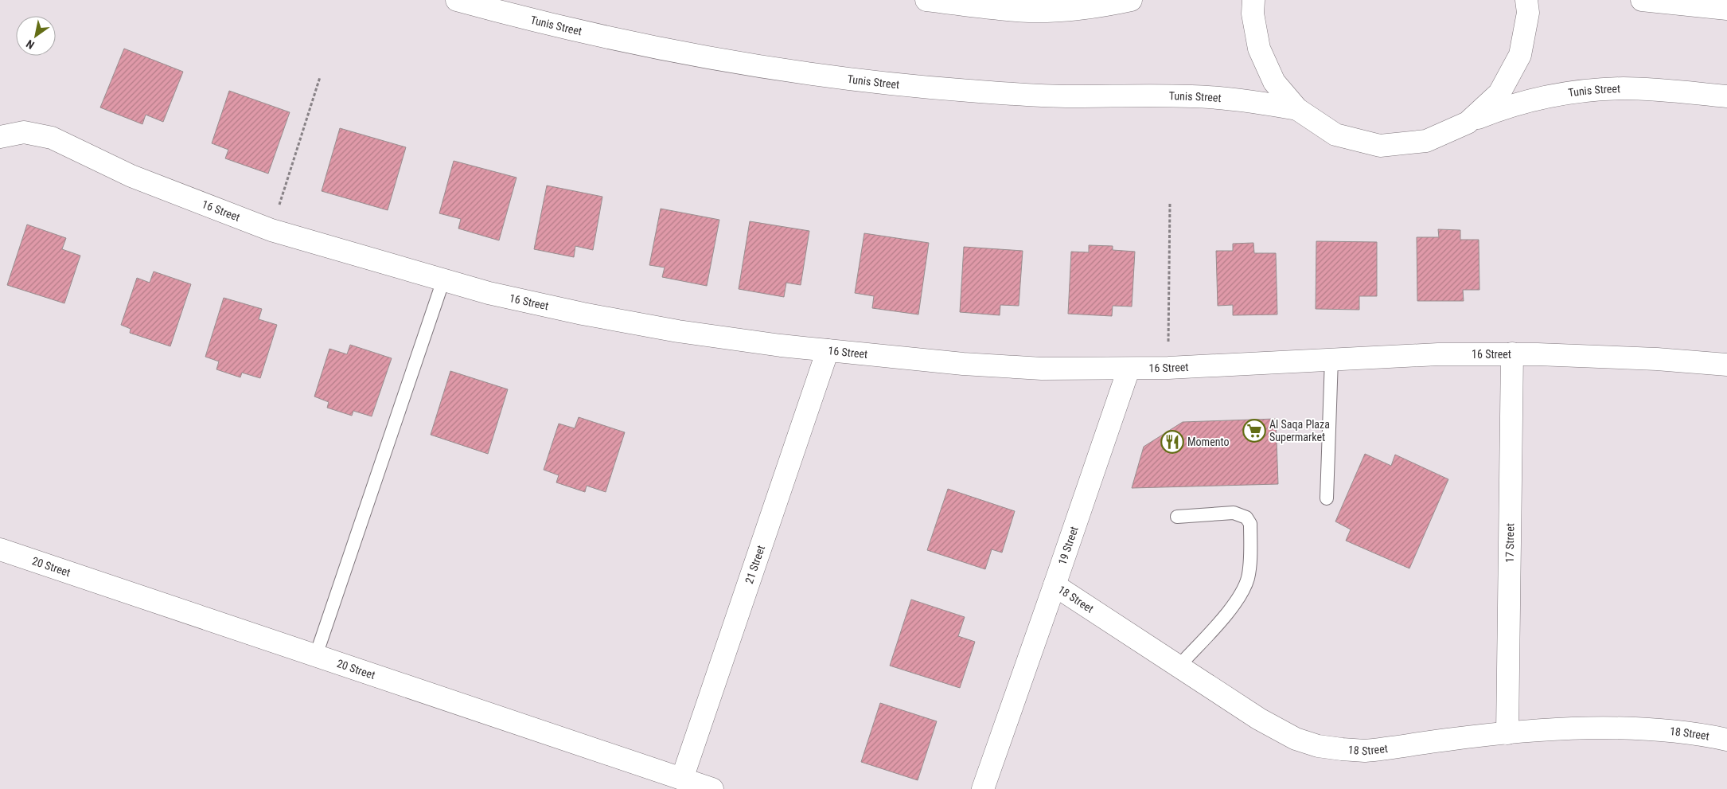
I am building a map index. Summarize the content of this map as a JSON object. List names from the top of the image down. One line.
{"streets":{"street":["Tunis Street","16 Street","17 Street","19 Street","21 Street","20 Street","18 Street"]},"crossings":[["16 Street","17 Street"],["16 Street","19 Street"],["16 Street","21 Street"],["17 Street","18 Street"],["19 Street","18 Street"],["21 Street","20 Street"]],"places":{"supermarket":["Al Saqa Plaza Supermarket"],"restaurant":["Momento"]},"north":"bottom left"}
